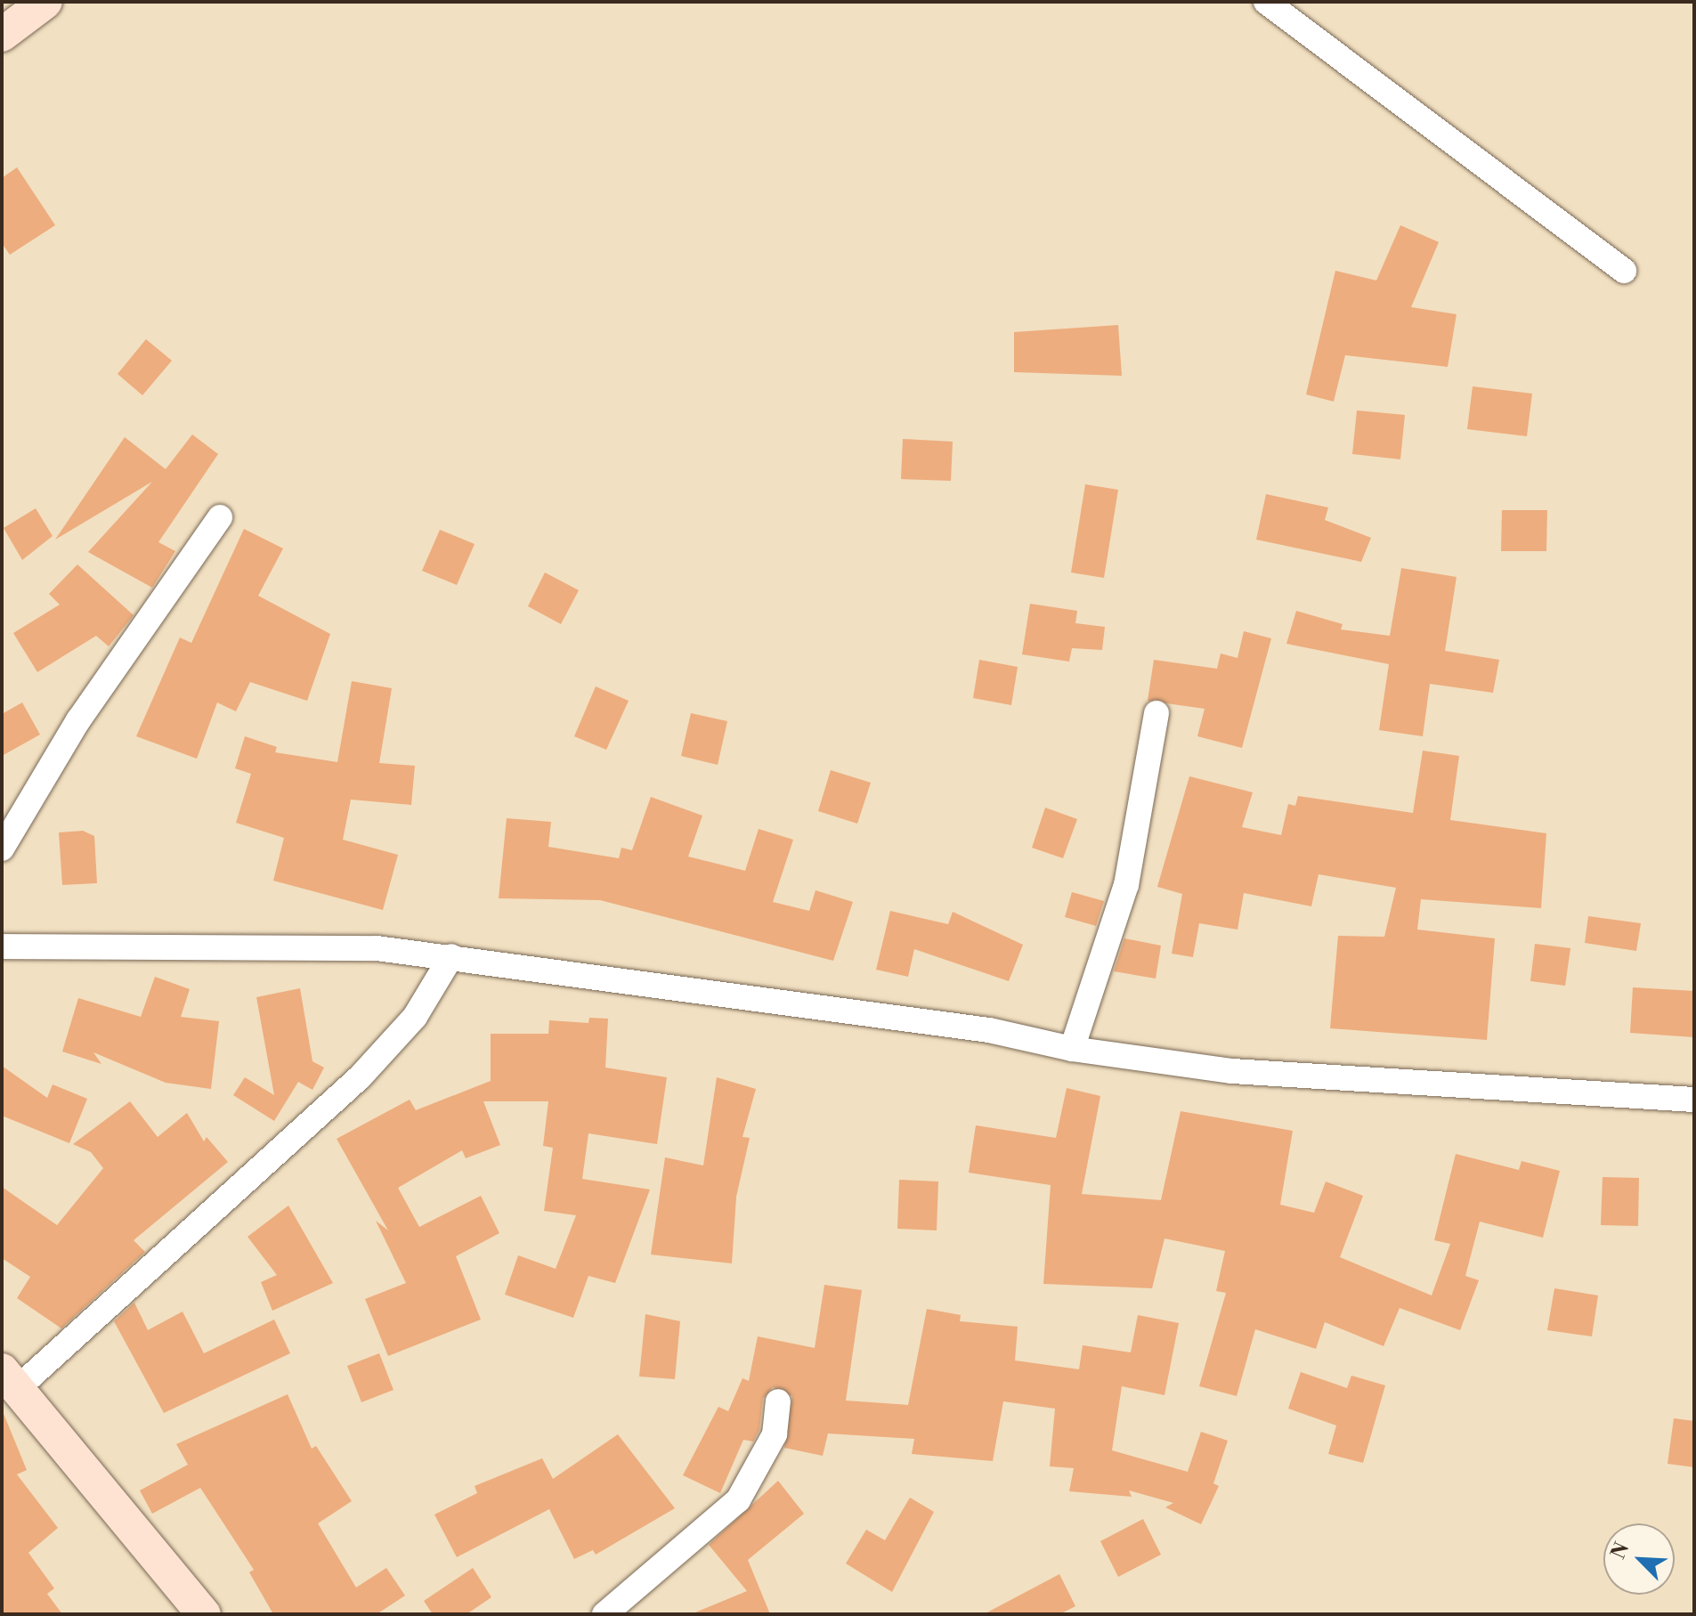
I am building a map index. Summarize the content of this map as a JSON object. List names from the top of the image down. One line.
{"north":"top left"}
